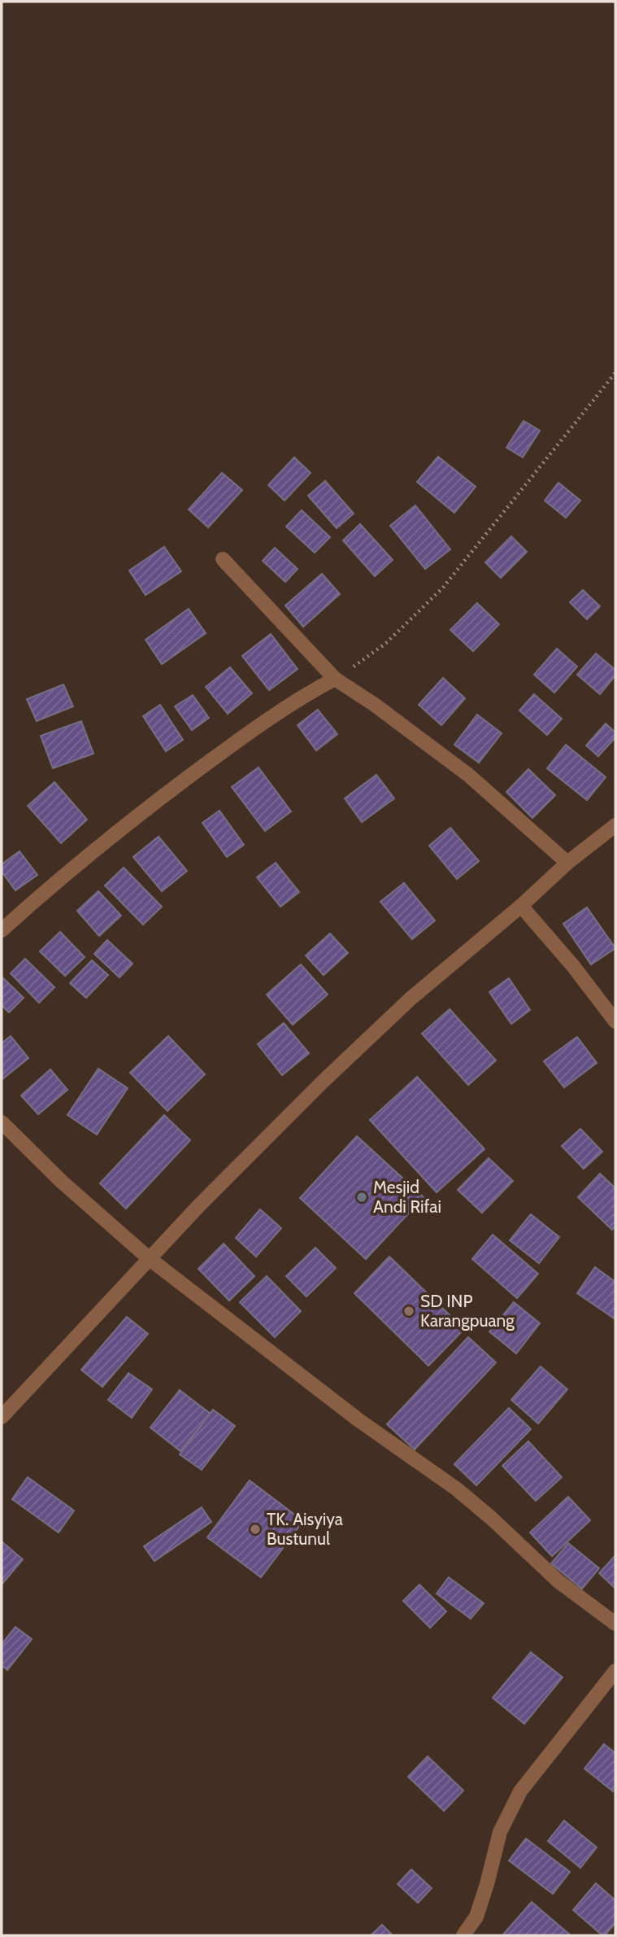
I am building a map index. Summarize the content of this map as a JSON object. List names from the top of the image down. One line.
{"places":["Mesjid Andi Rifai","SD INP Karangpuang","TK. Aisyiya Bustunul"]}
